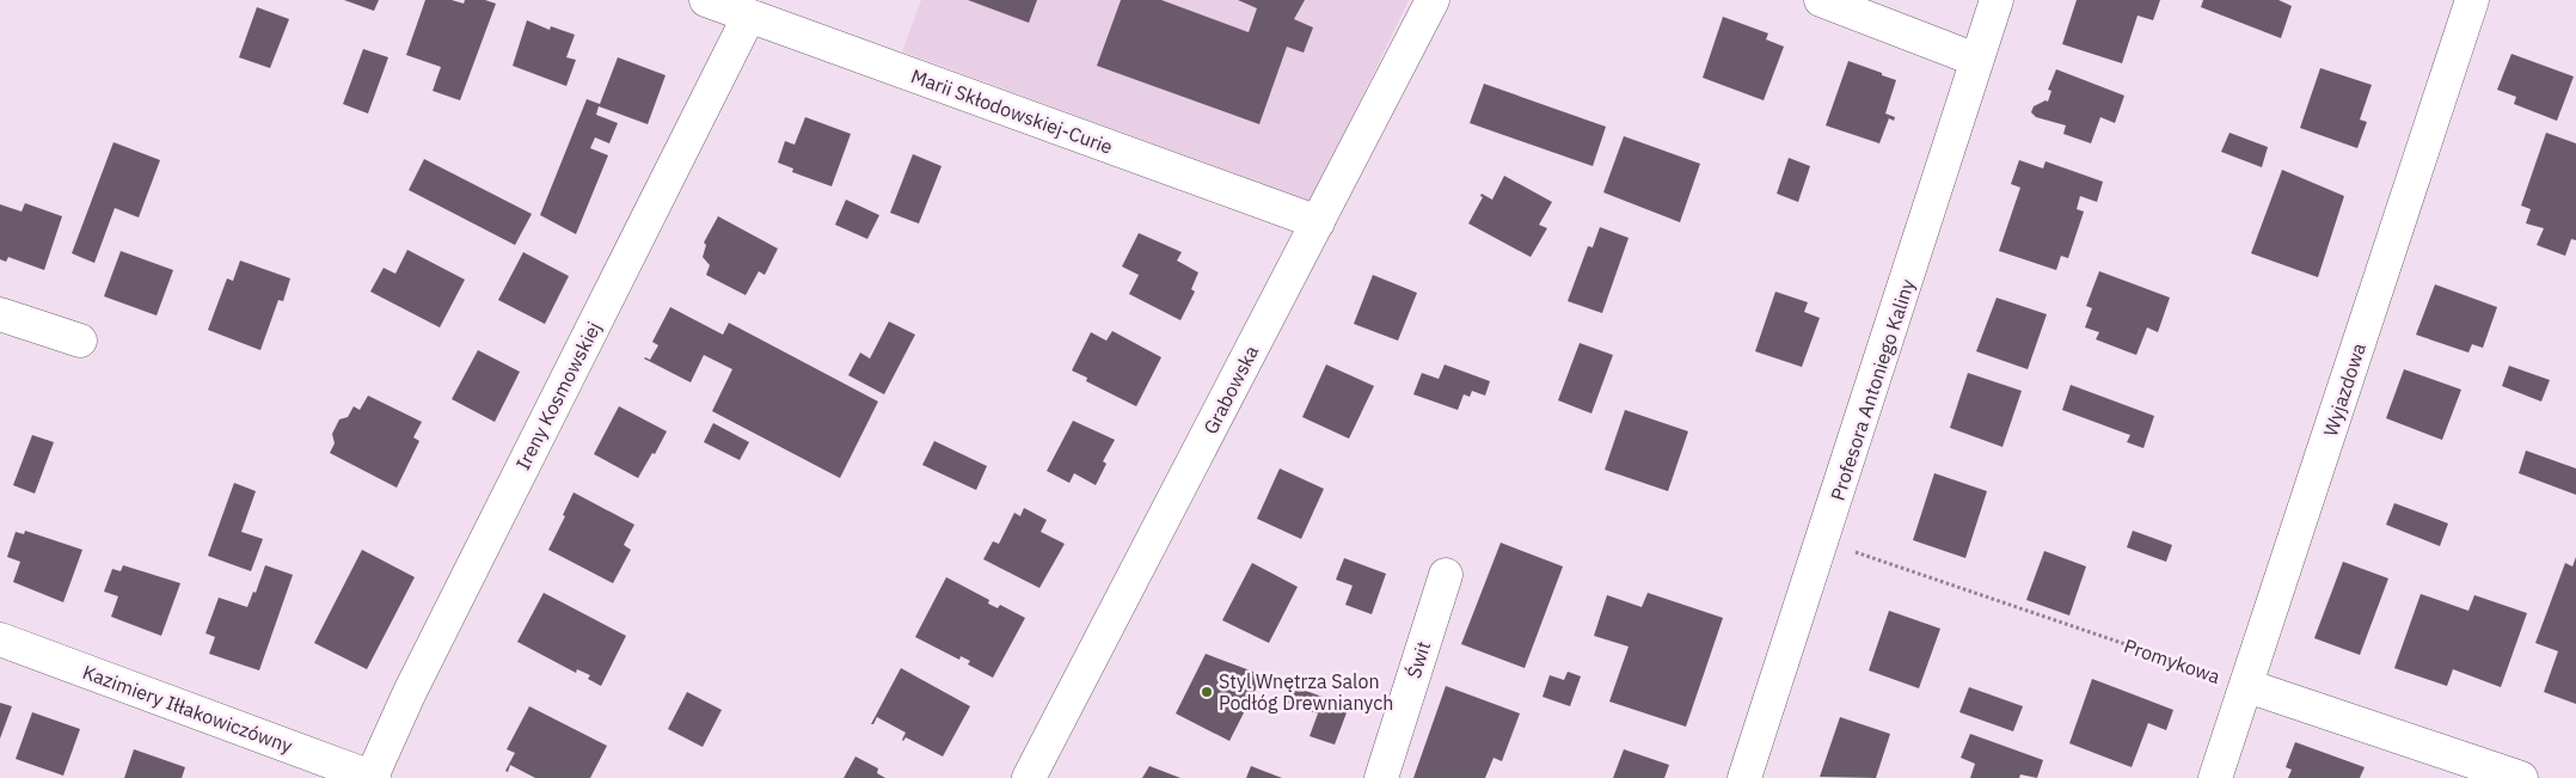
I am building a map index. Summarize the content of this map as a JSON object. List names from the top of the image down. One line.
{"streets":{"street":["Marii Skłodowskiej-Curie","Grabowska","Profesora Antoniego Kaliny","Wyjazdowa","Ireny Kosmowskiej","Świt","Promykowa","Kazimiery Iłłakowiczówny"]},"crossings":[["Marii Skłodowskiej-Curie","Grabowska"],["Marii Skłodowskiej-Curie","Ireny Kosmowskiej"],["Profesora Antoniego Kaliny","Promykowa"],["Wyjazdowa","Promykowa"],["Ireny Kosmowskiej","Kazimiery Iłłakowiczówny"]],"places":["Styl Wnętrza Salon Podłóg Drewnianych"]}
